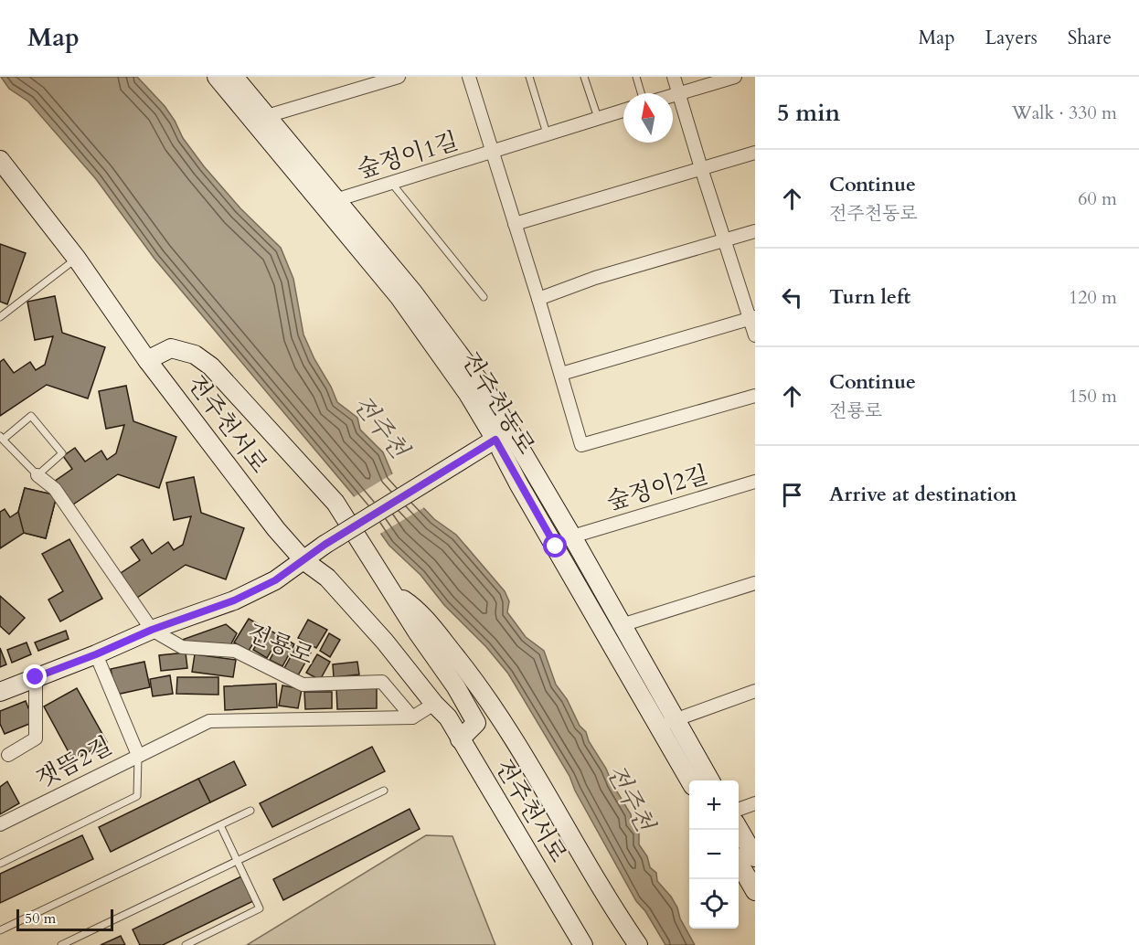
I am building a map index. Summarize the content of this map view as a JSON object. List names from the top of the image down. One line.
{"streets":{"street":["숲정이1길","전주천동로","전주천서로","숲정이2길","전룡로","잿뜸2길"]},"crossings":[["숲정이1길","전주천동로"],["전주천동로","숲정이2길"],["전주천동로","전룡로"],["전주천서로","전룡로"]],"water":["전주천"],"scale_bar":"50 m","north":"top","page":{"header":"Map","nav":["Map","Layers","Share"],"heading":["5 min","Walk · 330 m"],"list":[["Continue","전주천동로","60 m"],["Turn left","120 m"],["Continue","전룡로","150 m"],"Arrive at destination"],"map_buttons":["+","−"],"scale":"50 m"}}
